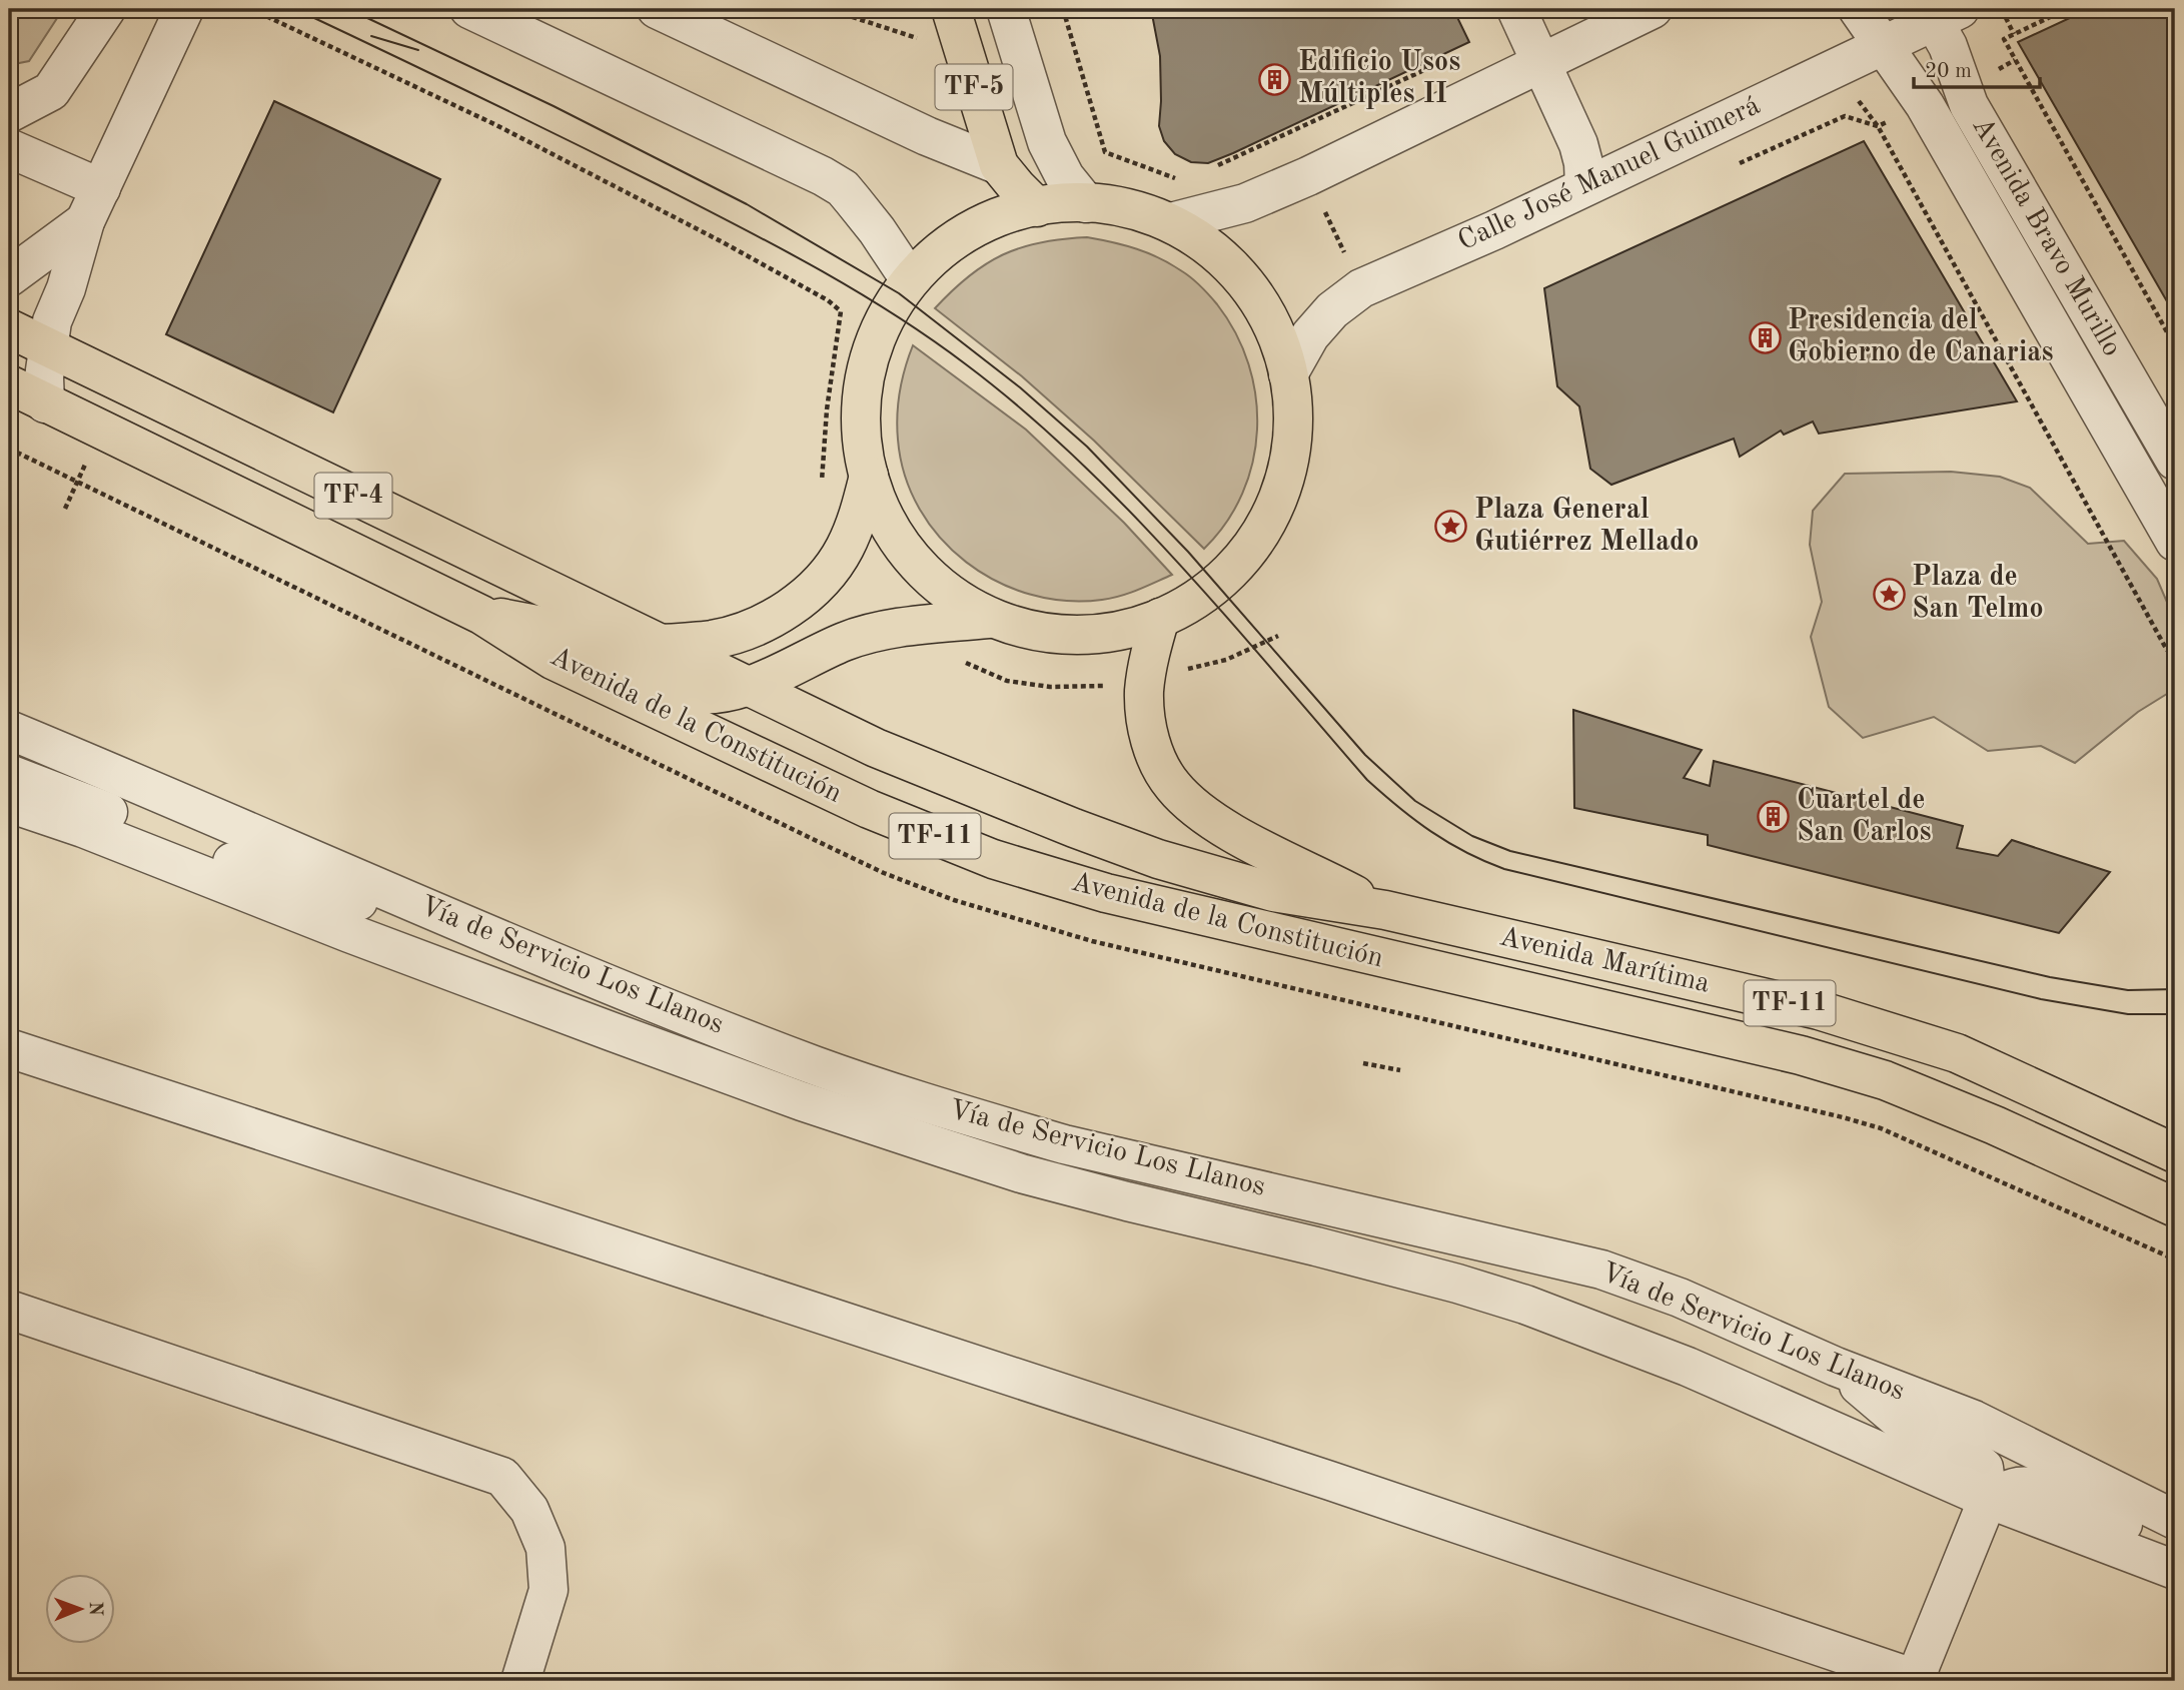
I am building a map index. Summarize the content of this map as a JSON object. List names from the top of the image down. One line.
{"streets":{"main road":["TF-5","TF-4","Avenida de la Constitución","TF-11","Avenida Marítima"],"street":["Calle José Manuel Guimerá","Avenida Bravo Murillo","Vía de Servicio Los Llanos"]},"crossings":[["Calle José Manuel Guimerá","Avenida Bravo Murillo"],["Avenida de la Constitución","Avenida Marítima"]],"places":{"building":["Edificio Usos Múltiples II","Presidencia del Gobierno de Canarias","Cuartel de San Carlos"],"place":["Plaza General Gutiérrez Mellado","Plaza de San Telmo"]},"scale_bar":"20 m","north":"right"}
